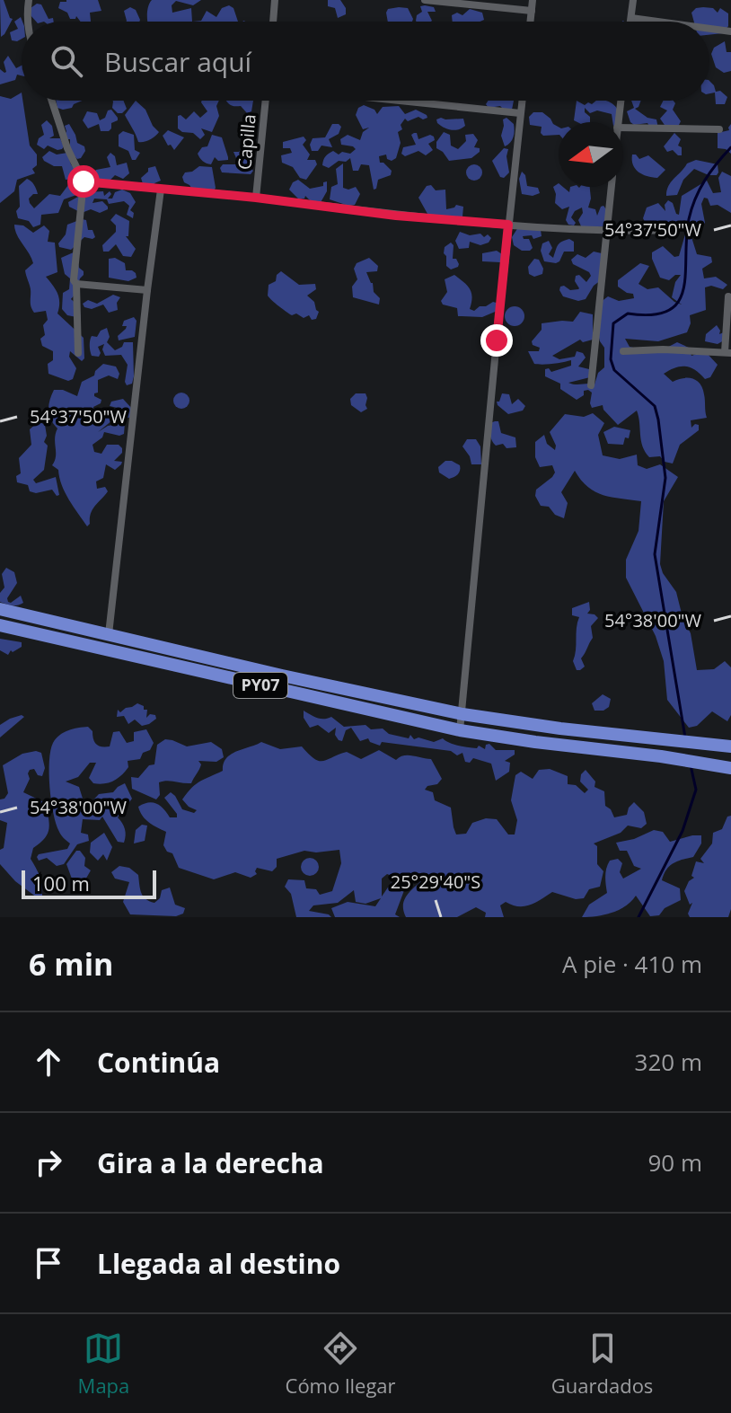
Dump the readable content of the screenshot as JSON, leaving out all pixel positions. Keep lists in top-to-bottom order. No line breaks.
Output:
{"streets":{"highway":["PY07"],"street":["Capilla"]},"scale_bar":"100 m","north":"left","page":{"search":"Buscar aquí","scale":"100 m","heading":["6 min","A pie · 410 m"],"list":[["Continúa","320 m"],["Gira a la derecha","90 m"],"Llegada al destino"],"nav":["Mapa","Cómo llegar","Guardados"]},"coordinates":["54°37'50\"W","54°38'00\"W","25°29'40\"S"]}
